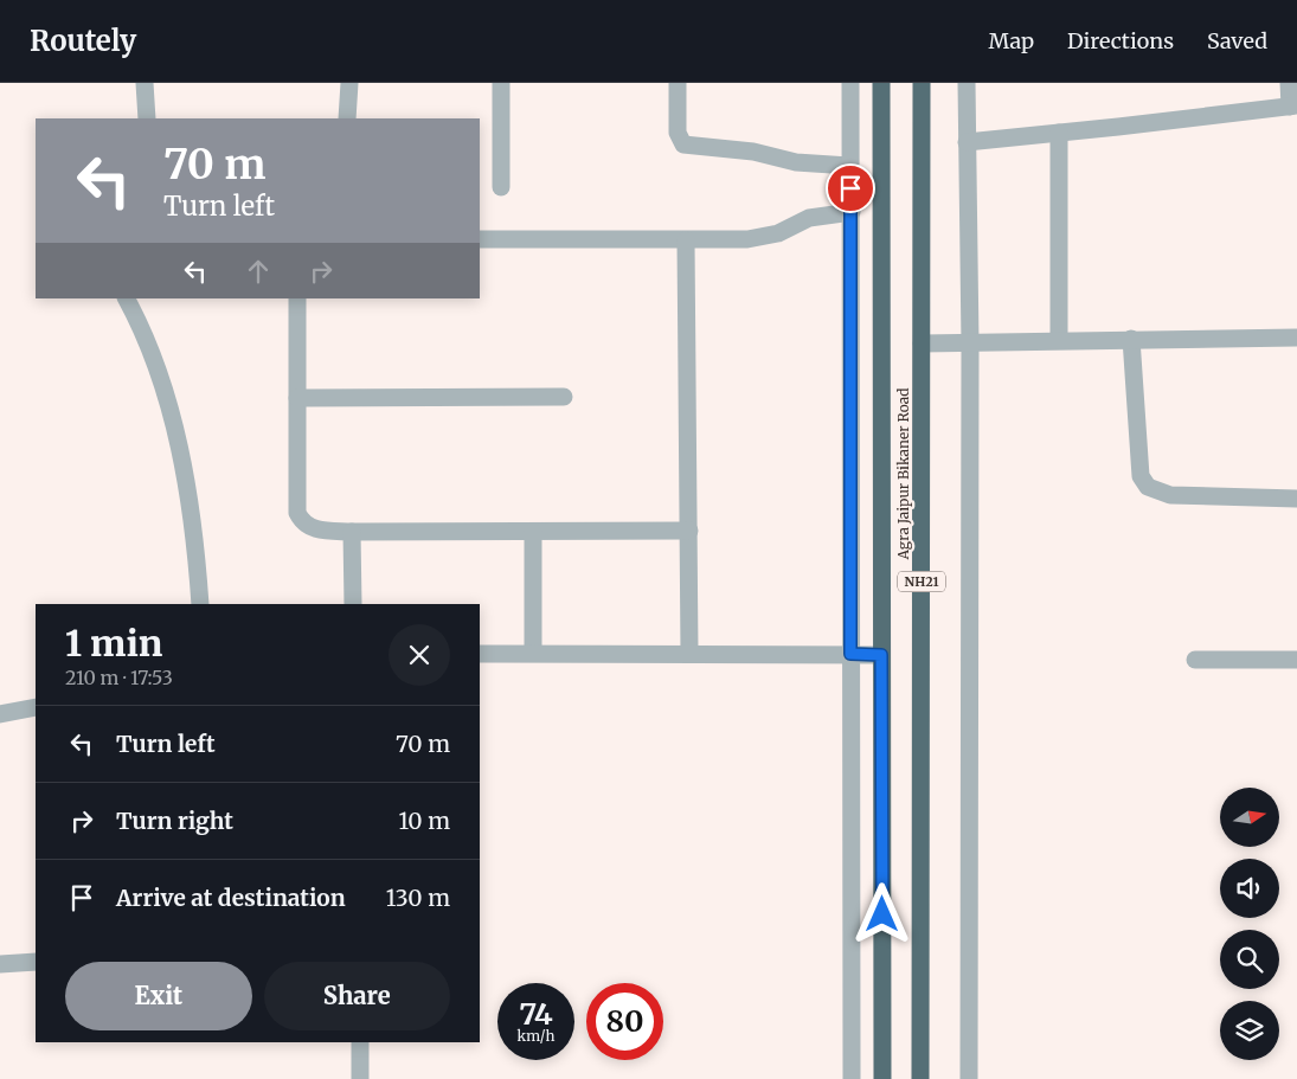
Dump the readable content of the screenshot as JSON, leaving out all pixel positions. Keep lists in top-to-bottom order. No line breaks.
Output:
{"streets":{"highway":["Agra Jaipur Bikaner Road","NH21"]},"north":"right","page":{"header":"Routely","nav":["Map","Directions","Saved"],"turn":["70 m","Turn left"],"heading":["1 min","210 m · 17:53"],"list":[{"name":"Turn left","value":"70 m"},{"name":"Turn right","value":"10 m"},{"name":"Arrive at destination","value":"130 m"}],"buttons":["Exit","Share"],"speed":"74 km/h","limit":"80"}}
